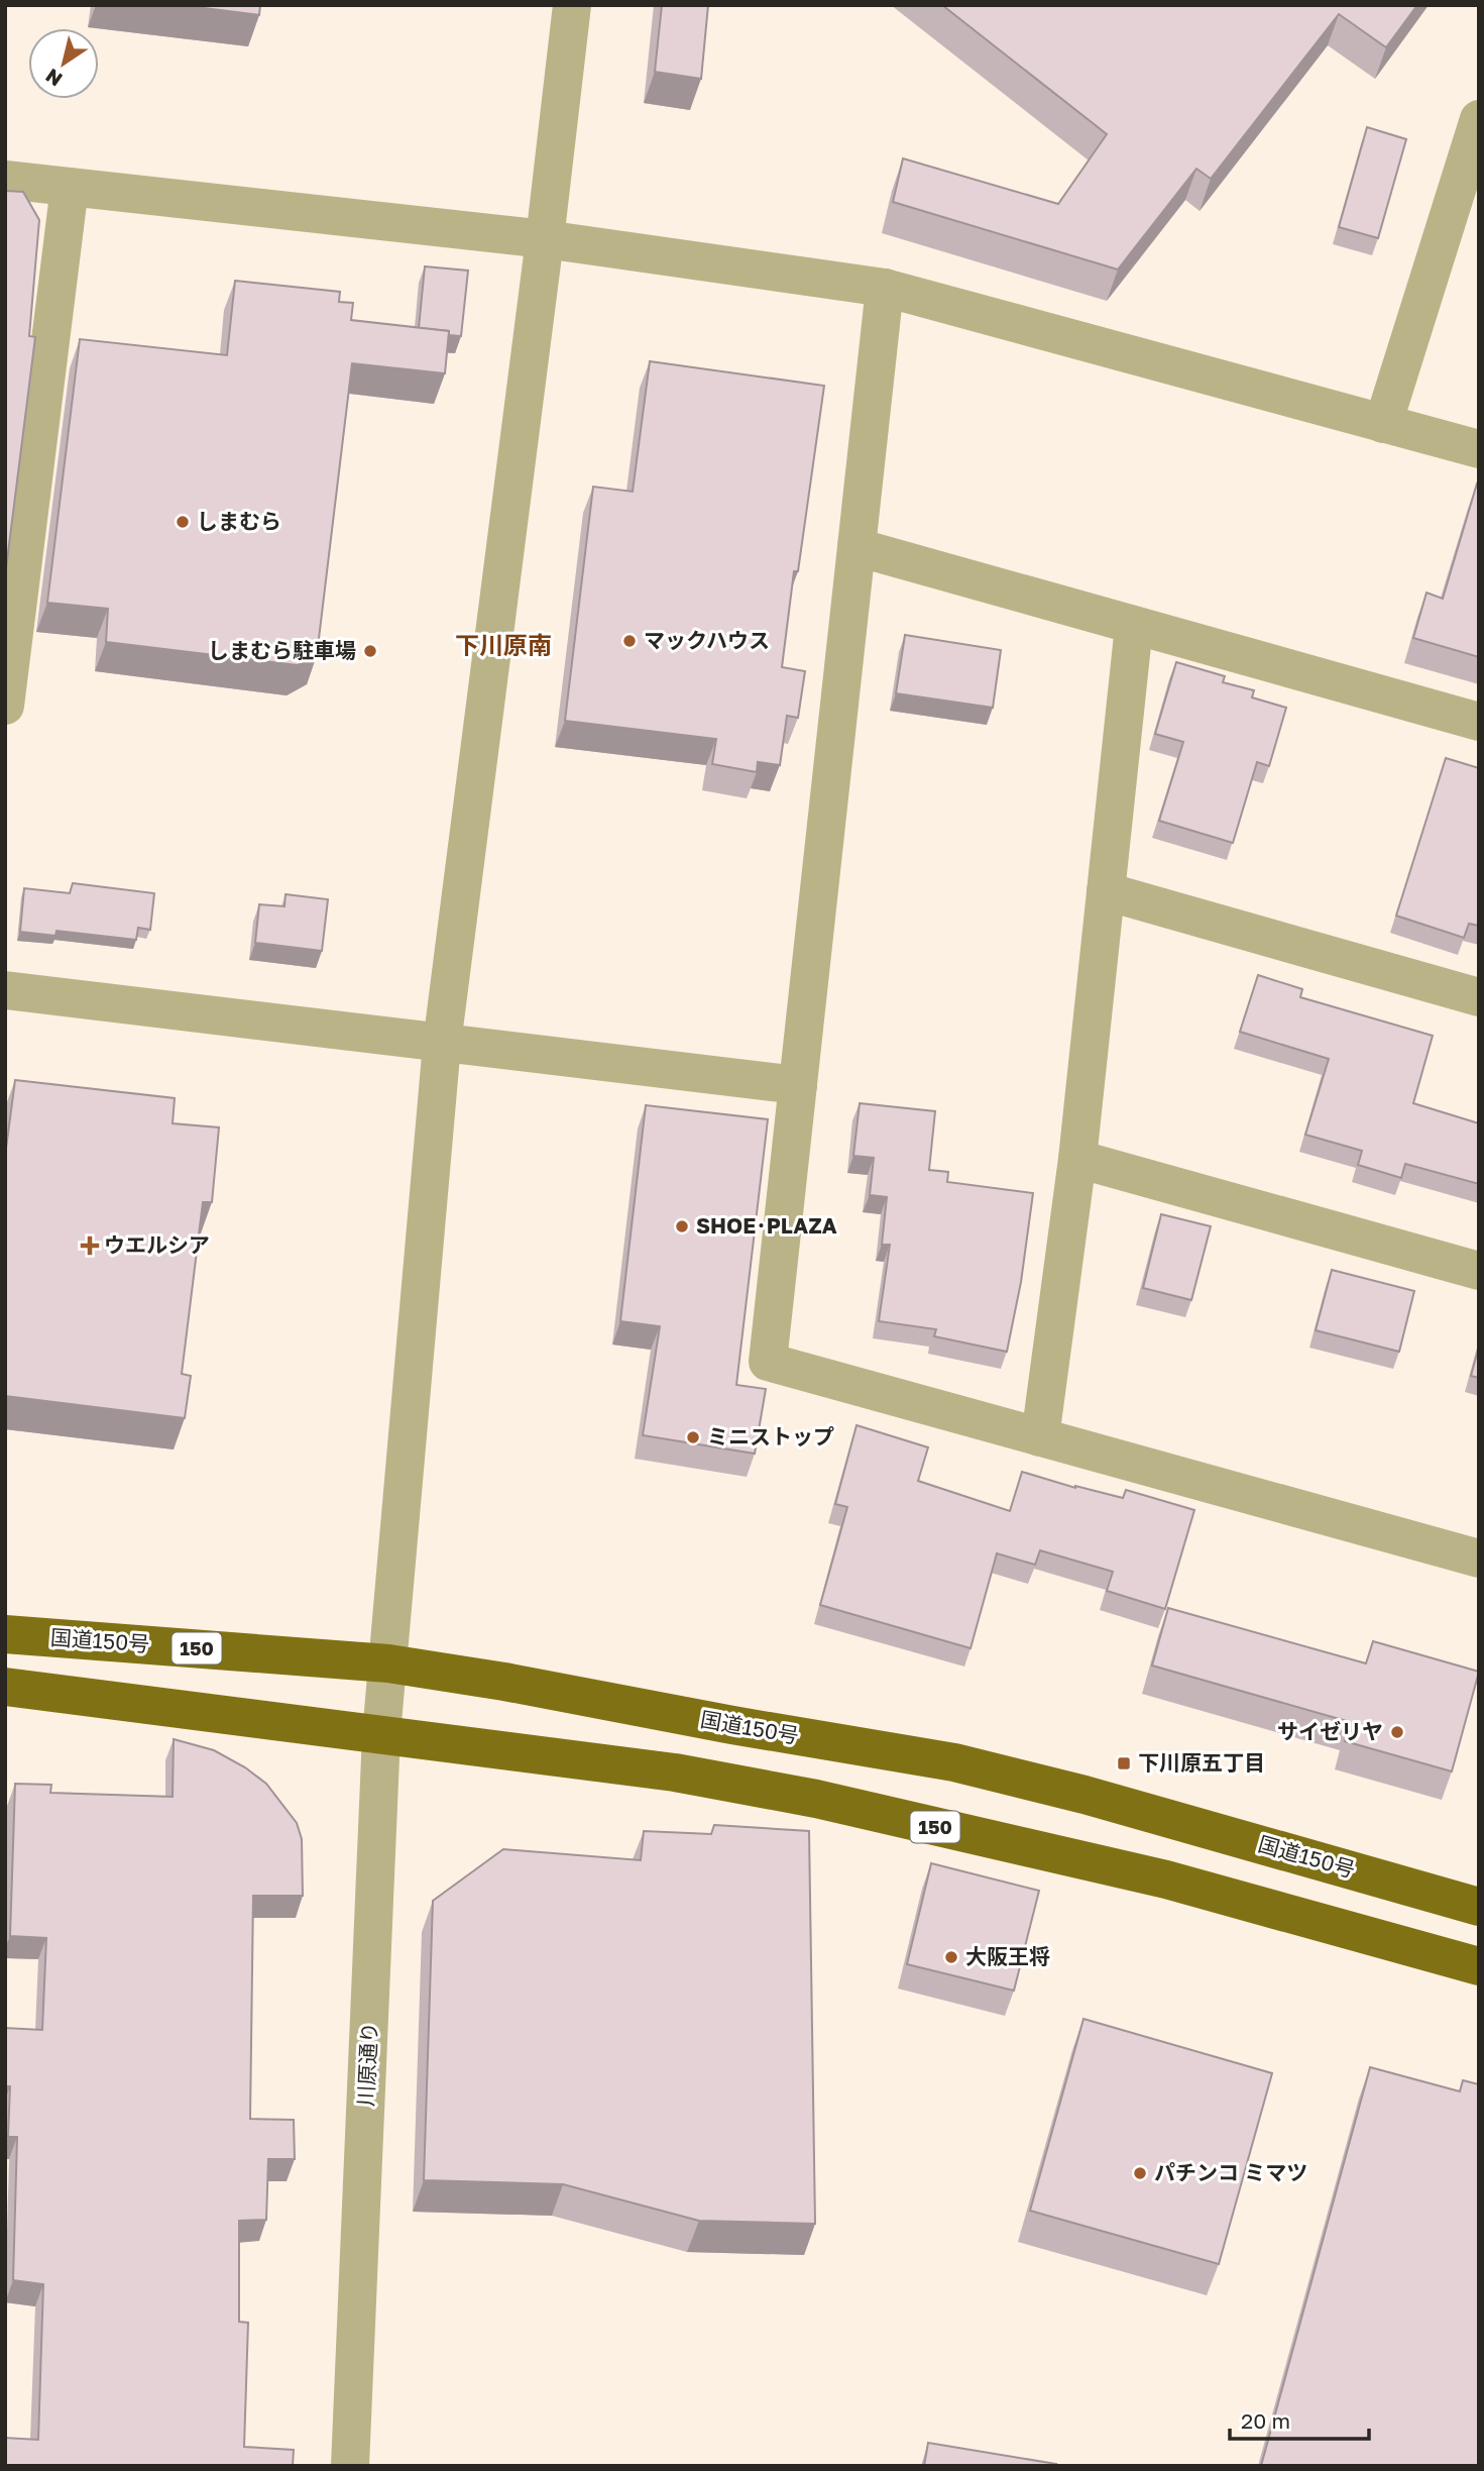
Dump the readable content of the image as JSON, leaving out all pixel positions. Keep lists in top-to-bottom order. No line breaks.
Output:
{"streets":{"highway":["国道150号","150"],"street":["川原通り"]},"crossings":[["国道150号","川原通り"],["150","川原通り"]],"districts":["下川原南"],"places":{"other":["しまむら","マックハウス","しまむら駐車場","SHOE･PLAZA","ミニストップ","サイゼリヤ","大阪王将","パチンコ ミマツ"],"health":["ウエルシア"],"transit":["下川原五丁目"]},"scale_bar":"20 m","north":"bottom left"}
